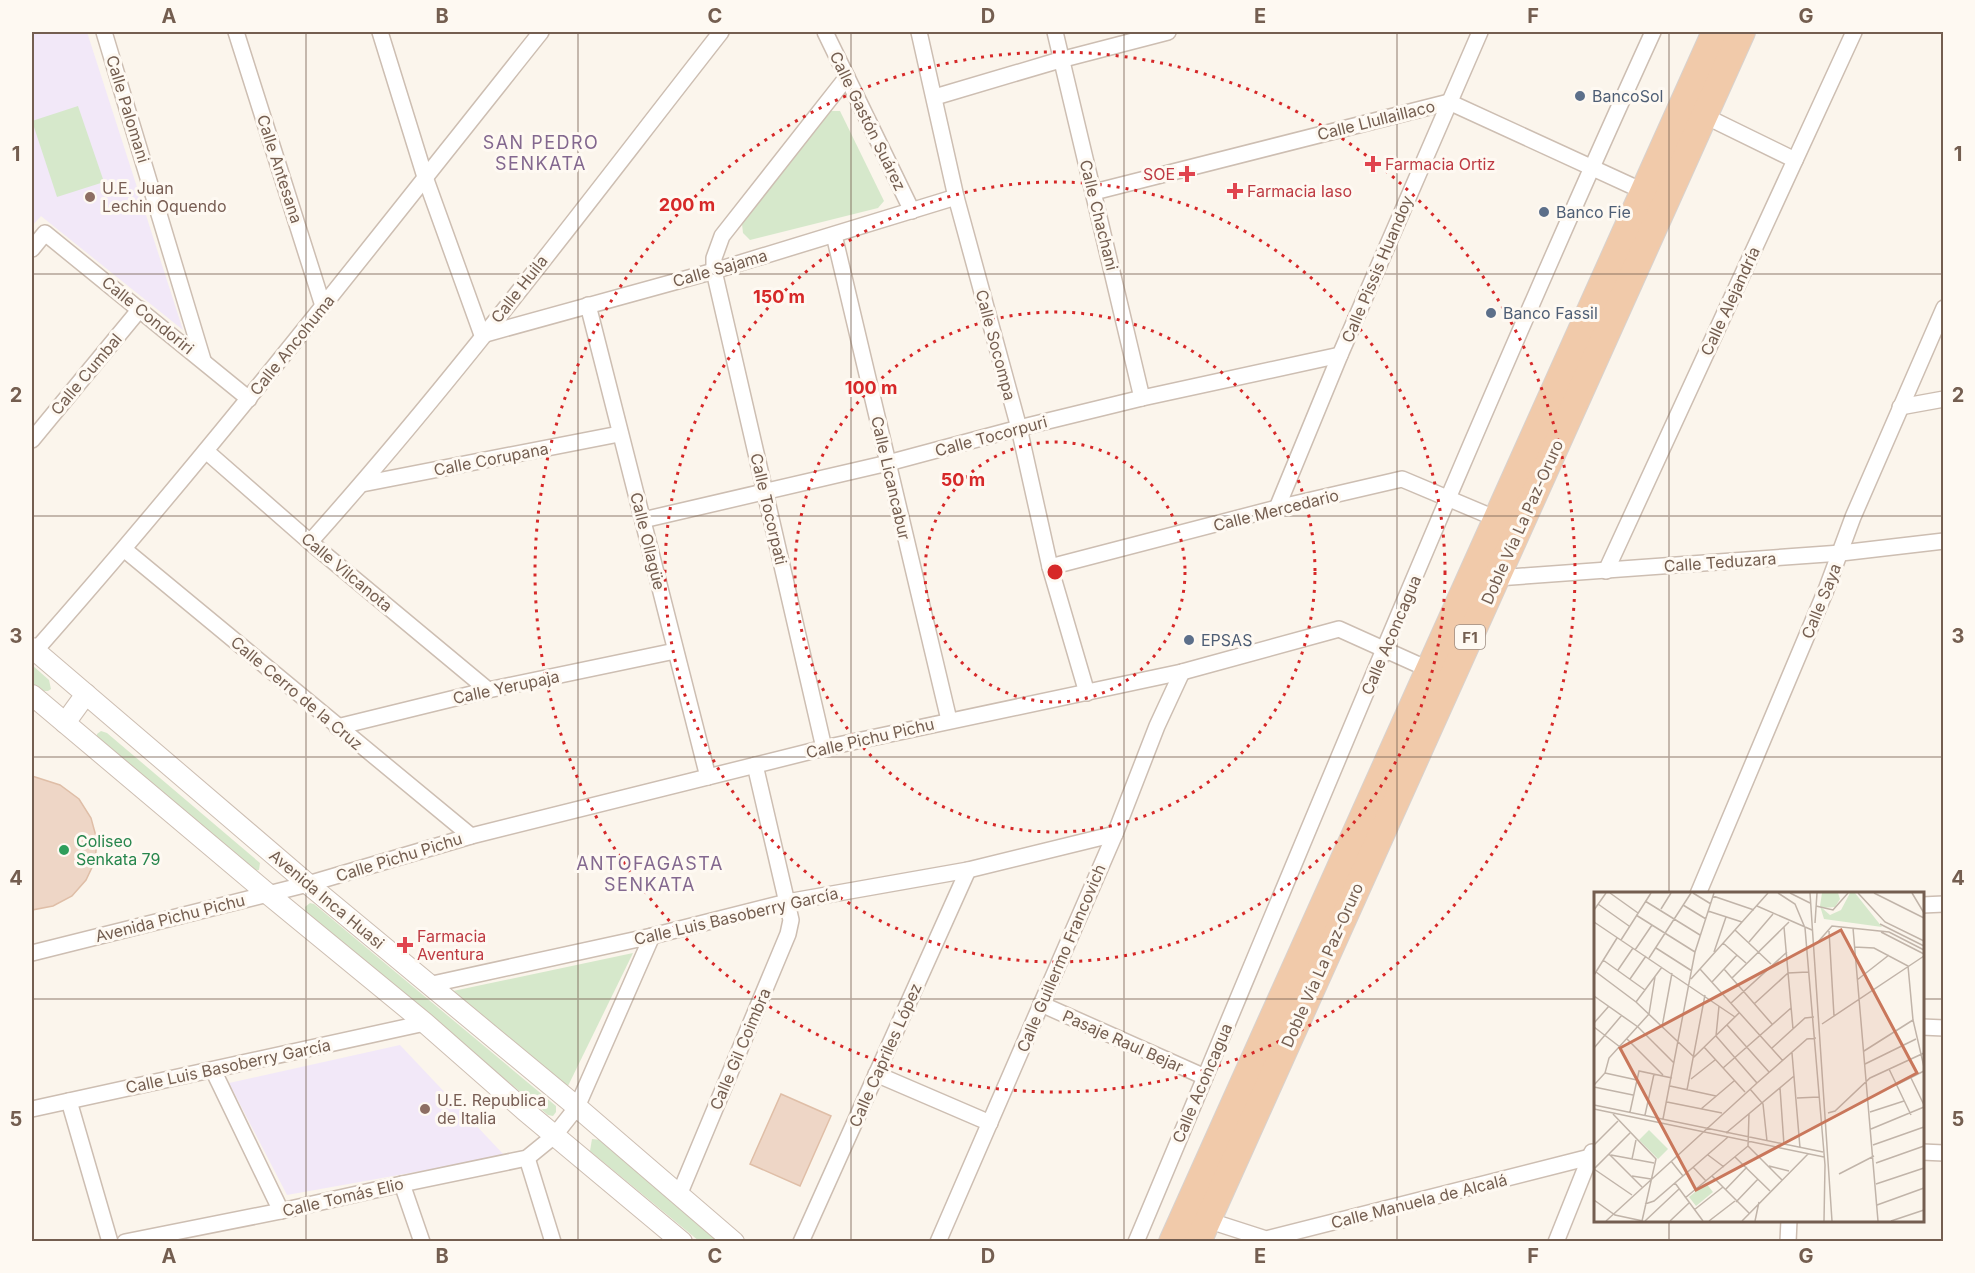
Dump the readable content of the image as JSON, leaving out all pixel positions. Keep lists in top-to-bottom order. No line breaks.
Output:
{"streets":{"highway":["Doble Vía La Paz-Oruro","F1"],"street":["Calle Palomani","Calle Llullaillaco","Calle Gastón Suárez","Calle Antesana","Calle Chachani","Calle Sajama","Calle Pissis Huandoy","Calle Huila","Calle Alejandría","Calle Condoriri","Calle Ancohuma","Calle Socompa","Calle Cumbal","Calle Tocorpuri","Calle Corupana","Calle Licancabur","Calle Tocorpati","Calle Mercedario","Calle Ollagüe","Calle Teduzara","Calle Vilcanota","Calle Saya","Calle Aconcagua","Calle Yerupaja","Calle Cerro de la Cruz","Calle Pichu Pichu","Avenida Inca Huasi","Calle Luis Basoberry García","Avenida Pichu Pichu","Calle Guillermo Francovich","Pasaje Raul Bejar","Calle Gil Coimbra","Calle Capriles López","Calle Tomás Elio","Calle Manuela de Alcalá"]},"crossings":[["Calle Palomani","Calle Condoriri"],["Calle Llullaillaco","Calle Chachani"],["Calle Llullaillaco","Calle Pissis Huandoy"],["Calle Llullaillaco","Doble Vía La Paz-Oruro"],["Calle Llullaillaco","Calle Aconcagua"],["Calle Gastón Suárez","Calle Sajama"],["Calle Antesana","Calle Ancohuma"],["Calle Chachani","Calle Tocorpuri"],["Calle Sajama","Calle Huila"],["Calle Sajama","Calle Socompa"],["Calle Sajama","Calle Licancabur"],["Calle Sajama","Calle Tocorpati"],["Calle Sajama","Calle Ollagüe"],["Calle Pissis Huandoy","Calle Tocorpuri"],["Calle Pissis Huandoy","Calle Mercedario"],["Calle Huila","Calle Corupana"],["Calle Huila","Calle Vilcanota"],["Calle Alejandría","Calle Teduzara"],["Calle Condoriri","Calle Ancohuma"],["Calle Condoriri","Calle Cumbal"],["Calle Ancohuma","Calle Vilcanota"],["Calle Ancohuma","Calle Cerro de la Cruz"],["Calle Ancohuma","Avenida Inca Huasi"],["Calle Socompa","Calle Tocorpuri"],["Calle Socompa","Calle Mercedario"],["Calle Socompa","Calle Pichu Pichu"],["Calle Tocorpuri","Calle Licancabur"],["Calle Tocorpuri","Calle Tocorpati"],["Calle Tocorpuri","Calle Ollagüe"],["Calle Corupana","Calle Ollagüe"],["Calle Licancabur","Calle Pichu Pichu"],["Calle Tocorpati","Calle Pichu Pichu"],["Calle Mercedario","Doble Vía La Paz-Oruro"],["Calle Mercedario","Calle Aconcagua"],["Doble Vía La Paz-Oruro","Calle Teduzara"],["Doble Vía La Paz-Oruro","Calle Pichu Pichu"],["Doble Vía La Paz-Oruro","Calle Manuela de Alcalá"],["Calle Ollagüe","Calle Yerupaja"],["Calle Ollagüe","Calle Pichu Pichu"],["Calle Teduzara","Calle Saya"],["Calle Vilcanota","Calle Yerupaja"],["Calle Aconcagua","Calle Pichu Pichu"],["Calle Aconcagua","Pasaje Raul Bejar"],["Calle Yerupaja","Calle Cerro de la Cruz"],["Calle Cerro de la Cruz","Calle Pichu Pichu"],["Calle Pichu Pichu","Avenida Inca Huasi"],["Calle Pichu Pichu","Avenida Pichu Pichu"],["Calle Pichu Pichu","Calle Guillermo Francovich"],["Calle Pichu Pichu","Calle Gil Coimbra"],["Avenida Inca Huasi","Calle Luis Basoberry García"],["Avenida Inca Huasi","Avenida Pichu Pichu"],["Avenida Inca Huasi","Calle Gil Coimbra"],["Avenida Inca Huasi","Calle Tomás Elio"],["Calle Luis Basoberry García","Calle Guillermo Francovich"],["Calle Luis Basoberry García","Calle Gil Coimbra"],["Calle Luis Basoberry García","Calle Capriles López"],["Calle Luis Basoberry García","Calle Tomás Elio"],["Calle Guillermo Francovich","Pasaje Raul Bejar"]],"districts":["SAN PEDRO SENKATA","ANTOFAGASTA SENKATA"],"places":{"other":["BancoSol","U.E. Juan Lechin Oquendo","Banco Fie","Banco Fassil","EPSAS","Coliseo Senkata 79","U.E. Republica de Italia"],"health":["Farmacia Ortiz","SOE","Farmacia Iaso","Farmacia Aventura"]},"grid":{"columns":["A","B","C","D","E","F","G"],"rows":["1","2","3","4","5"]},"rings":["200 m","150 m","100 m","50 m"]}
